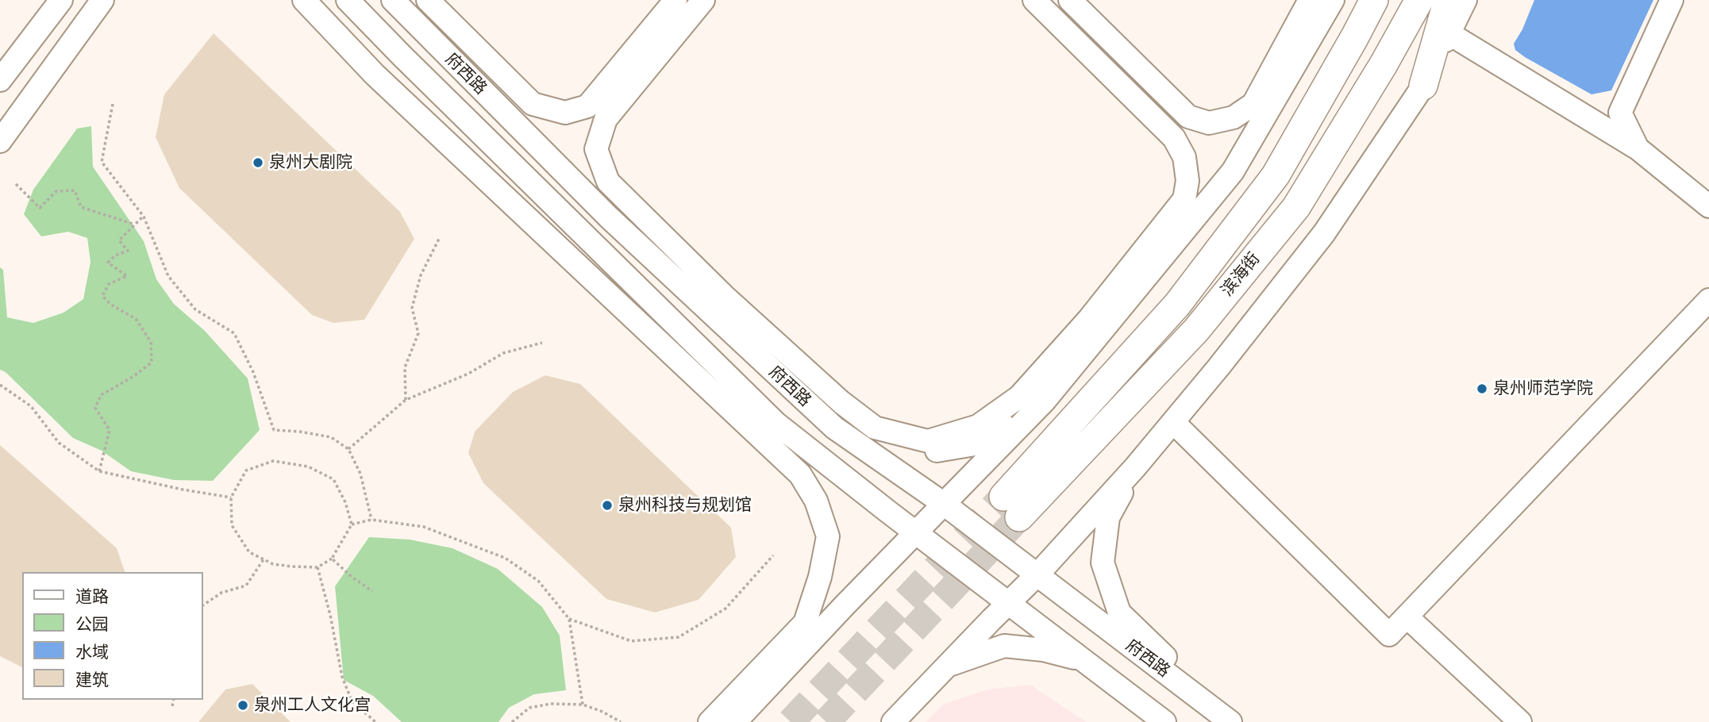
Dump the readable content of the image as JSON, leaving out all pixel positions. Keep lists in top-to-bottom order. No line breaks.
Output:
{"streets":{"main road":["滨海街"],"street":["府西路"]},"places":["泉州大剧院","泉州师范学院","泉州科技与规划馆","泉州工人文化宫"],"legend":["道路","公园","水域","建筑"]}
